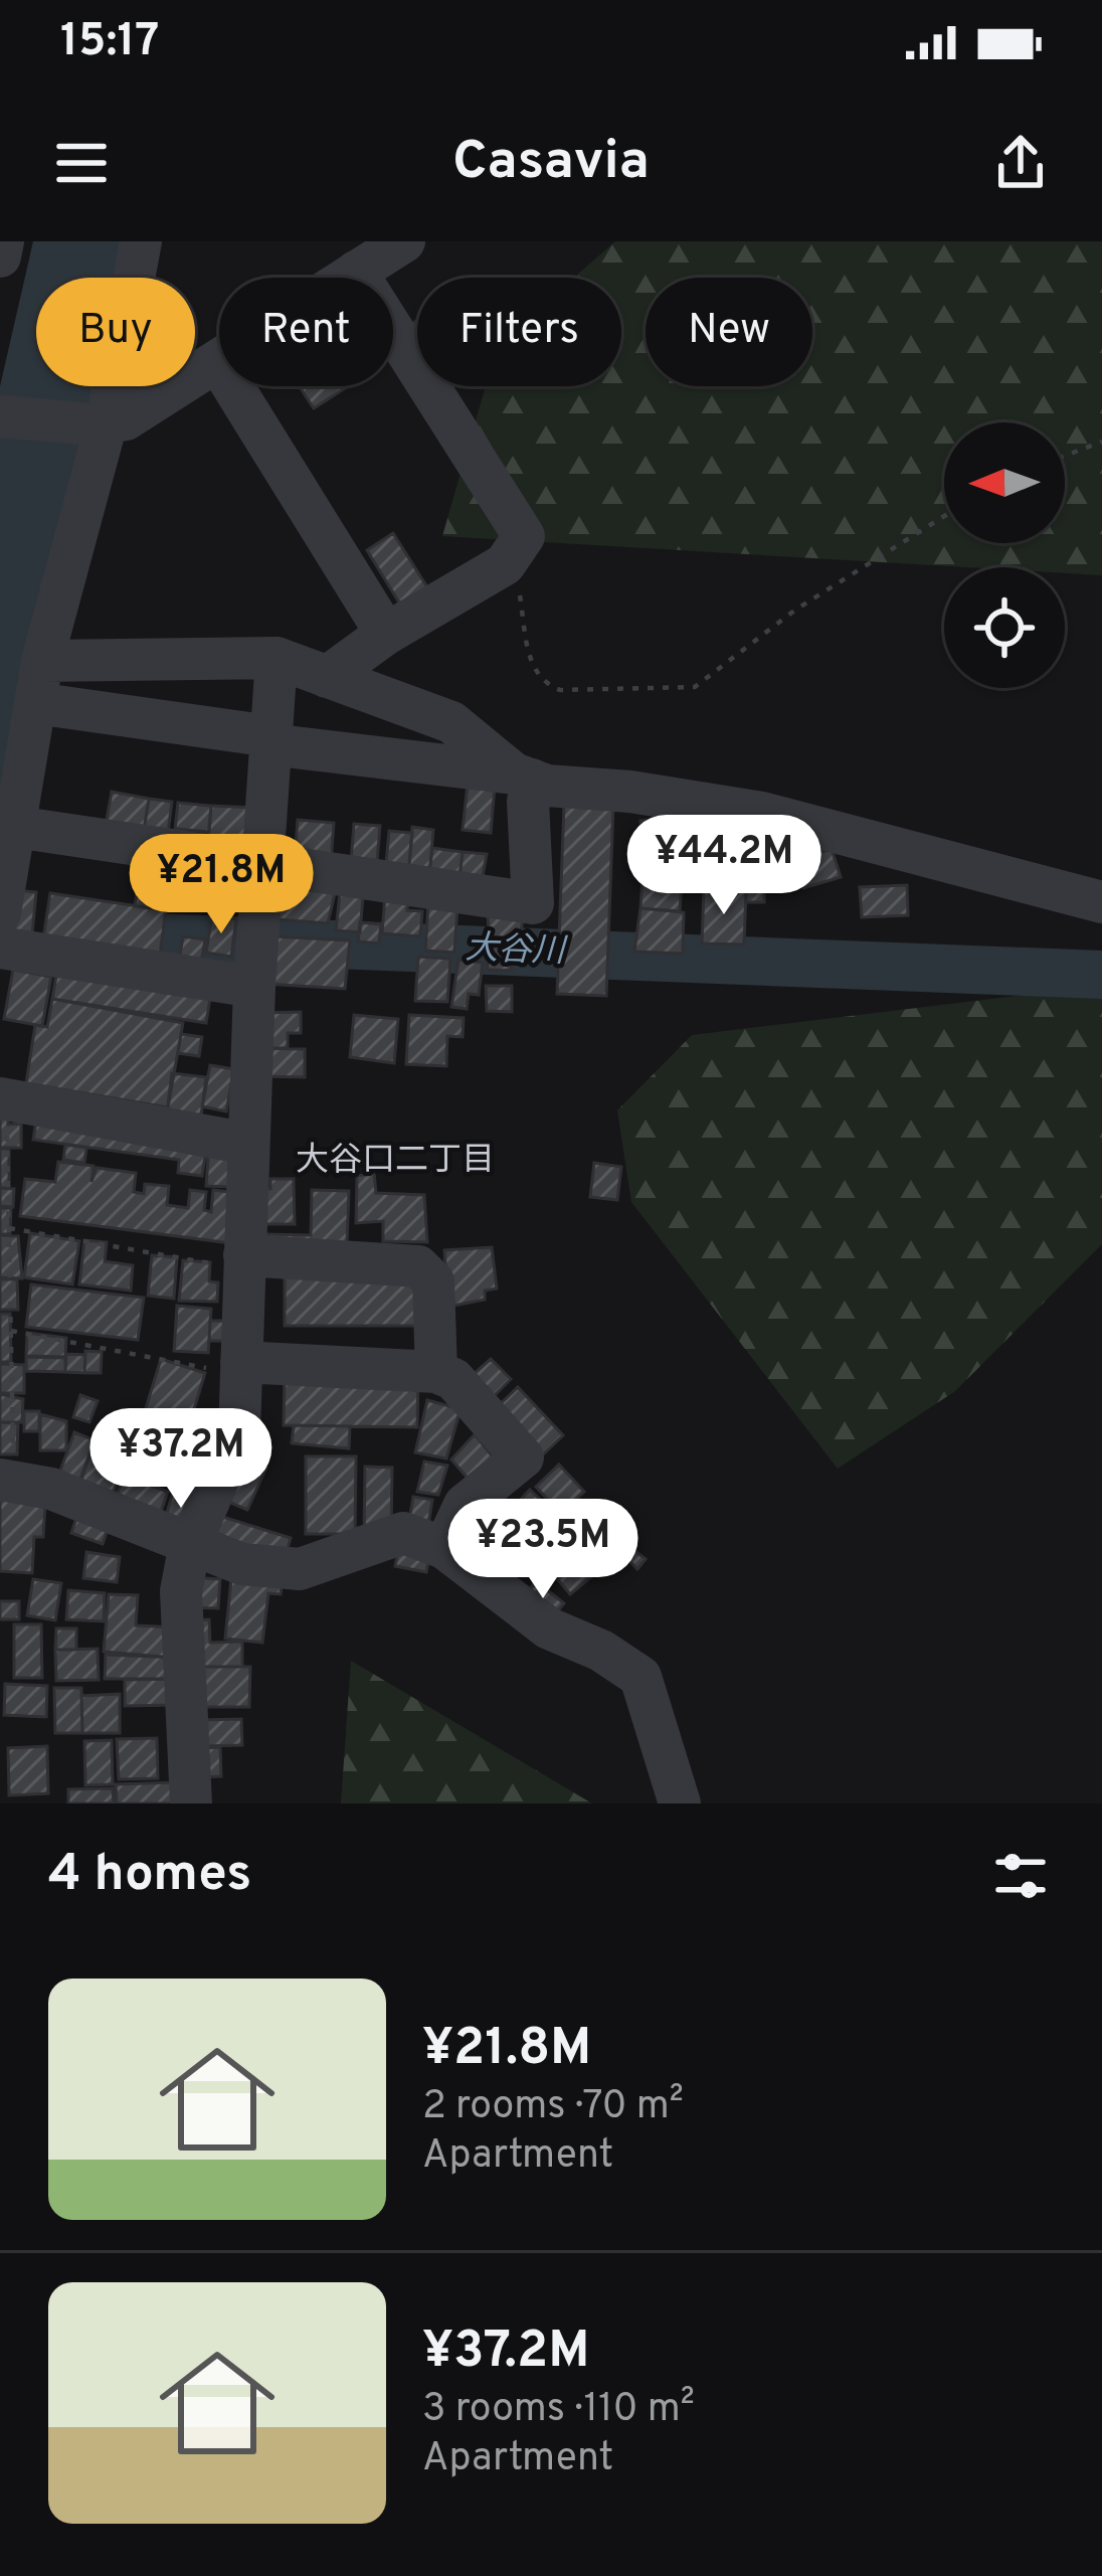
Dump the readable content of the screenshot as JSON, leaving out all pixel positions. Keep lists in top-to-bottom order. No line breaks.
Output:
{"districts":["大谷口二丁目"],"water":["大谷川"],"north":"left","page":{"status":"15:17","header":"Casavia","chip":["Buy","Rent","Filters","New"],"price":["¥44.2M","¥21.8M","¥37.2M","¥23.5M"],"heading":"4 homes","list":[{"name":"¥21.8M","note":"2 rooms · 70 m² · Apartment"},{"name":"¥37.2M","note":"3 rooms · 110 m² · Apartment"}]}}
